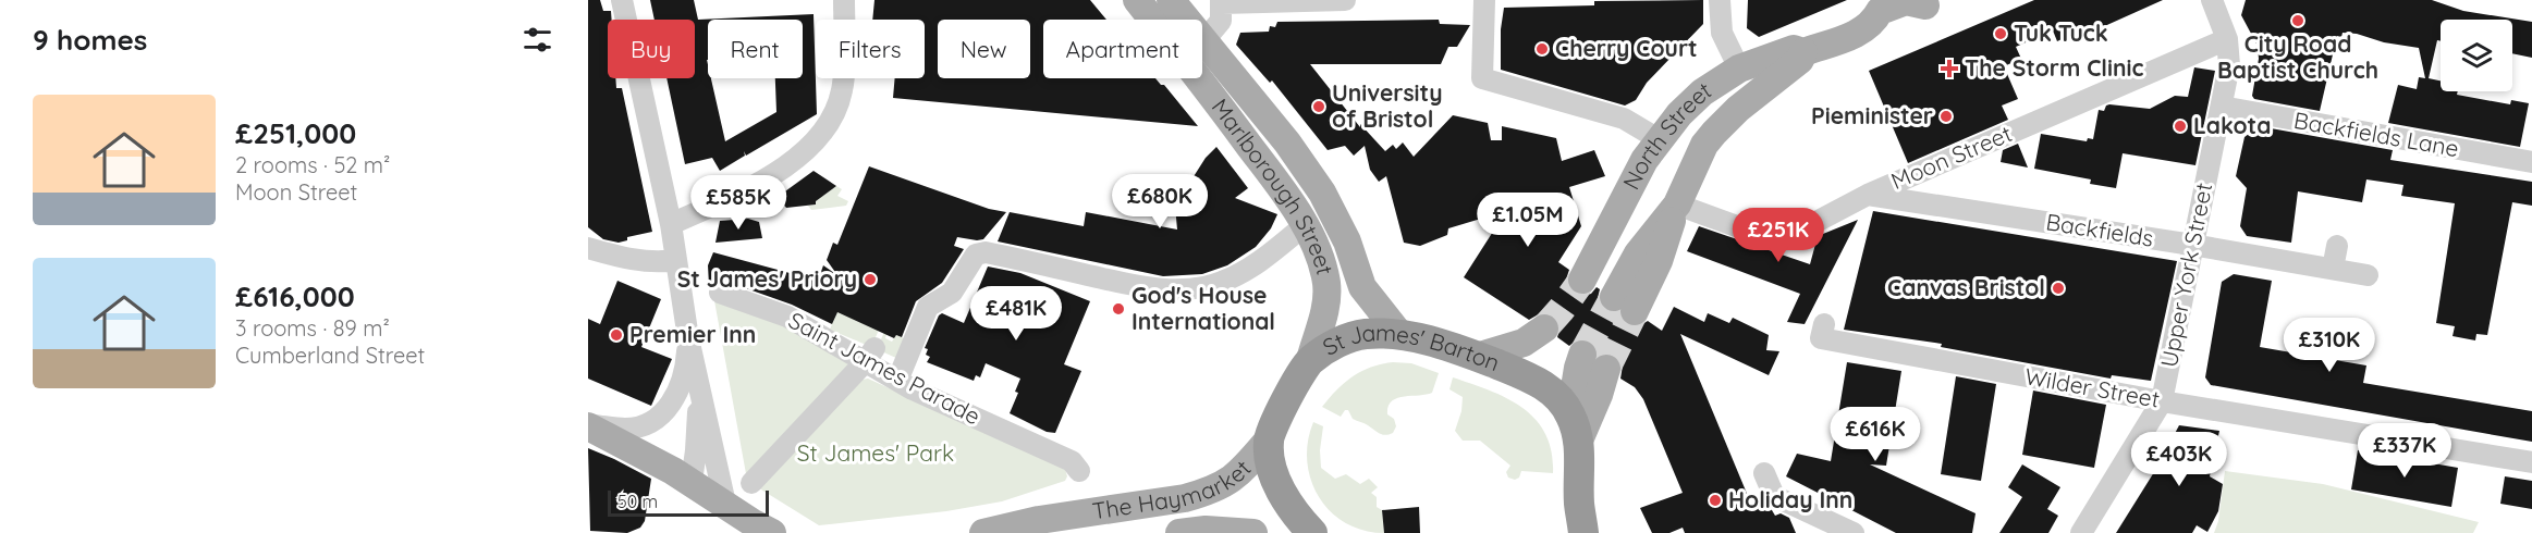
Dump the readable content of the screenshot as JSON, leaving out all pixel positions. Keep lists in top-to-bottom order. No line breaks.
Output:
{"streets":{"highway":["St James' Barton"],"main road":["North Street","Marlborough Street","The Haymarket"],"street":["Backfields Lane","Moon Street","Backfields","Upper York Street","Saint James Parade","Wilder Street"]},"crossings":[["Backfields Lane","Upper York Street"],["North Street","Moon Street"],["Moon Street","Backfields"],["Moon Street","Upper York Street"],["Marlborough Street","St James' Barton"],["Backfields","Upper York Street"],["Upper York Street","Wilder Street"],["St James' Barton","The Haymarket"]],"parks":["St James' Park"],"places":{"other":["City Road Baptist Church","Tuk Tuck","Cherry Court","University of Bristol","Pieminister","Lakota","St James' Priory","Canvas Bristol","God's House International","Premier Inn","Holiday Inn"],"health":["The Storm Clinic"]},"scale_bar":"50 m","page":{"heading":"9 homes","chip":["Buy","Rent","Filters","New","Apartment"],"list":[{"name":"£251,000","note":"2 rooms · 52 m² · Moon Street"},{"name":"£616,000","note":"3 rooms · 89 m² · Cumberland Street"}],"price":["£680K","£585K","£1.05M","£251K","£481K","£310K","£616K","£337K","£403K"],"scale":"50 m"}}
